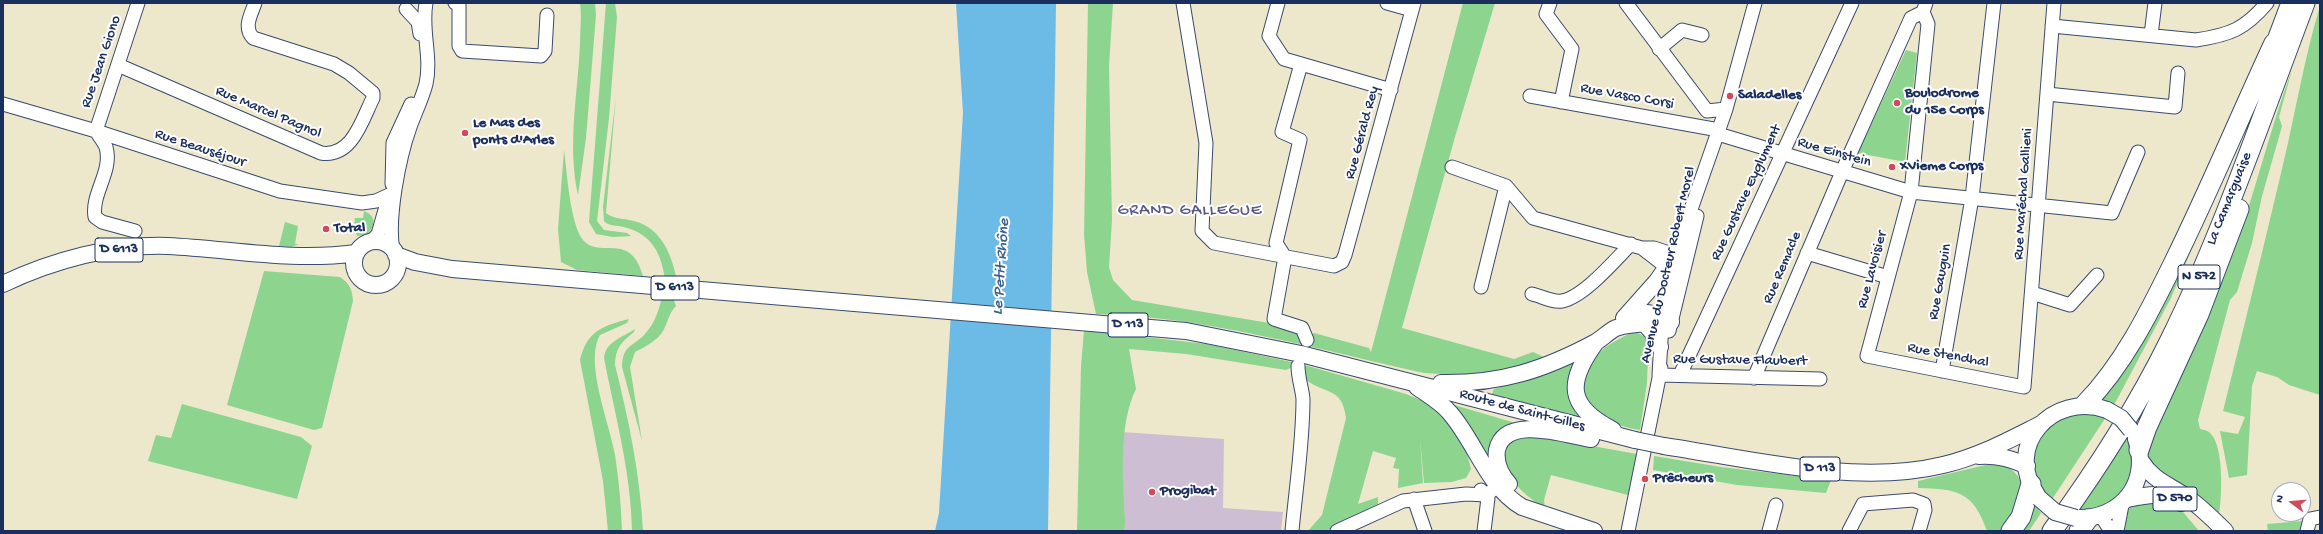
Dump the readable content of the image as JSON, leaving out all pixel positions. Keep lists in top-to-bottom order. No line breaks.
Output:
{"streets":{"highway":["La Camarguaise","N 572"],"main road":["D 6113","D 113","Route de Saint-Gilles","D 570"],"street":["Rue Jean Giono","Rue Vasco Corsi","Rue Marcel Pagnol","Rue Gérald Rey","Rue Beauséjour","Rue Einstein","Rue Gustave Eyglument","Rue Maréchal Gallieni","Avenue du Docteur Robert Morel","Rue Remacle","Rue Lavoisier","Rue Gauguin","Rue Stendhal","Rue Gustave Flaubert"]},"crossings":[["Rue Jean Giono","Rue Marcel Pagnol"],["Rue Jean Giono","Rue Beauséjour"],["Rue Vasco Corsi","Rue Einstein"],["Rue Vasco Corsi","Avenue du Docteur Robert Morel"],["Rue Einstein","Rue Gustave Eyglument"],["Rue Einstein","Rue Maréchal Gallieni"],["Rue Einstein","Avenue du Docteur Robert Morel"],["Rue Einstein","Rue Remacle"],["Rue Einstein","Rue Lavoisier"],["Rue Einstein","Rue Gauguin"],["Rue Gustave Eyglument","Rue Gustave Flaubert"],["Rue Maréchal Gallieni","Rue Stendhal"],["D 6113","Route de Saint-Gilles"],["Avenue du Docteur Robert Morel","Rue Gustave Flaubert"],["Rue Remacle","Rue Lavoisier"],["Rue Remacle","Rue Gustave Flaubert"],["Rue Lavoisier","Rue Stendhal"],["Rue Gauguin","Rue Stendhal"],["Route de Saint-Gilles","D 570"]],"districts":["GRAND GALLEGUE"],"water":["Le Petit Rhône"],"places":["Saladelles","Boulodrome du 15e Corps","Le Mas des ponts d'Arles","XVieme Corps","Total","Prêcheurs","Progibat"],"north":"left"}
